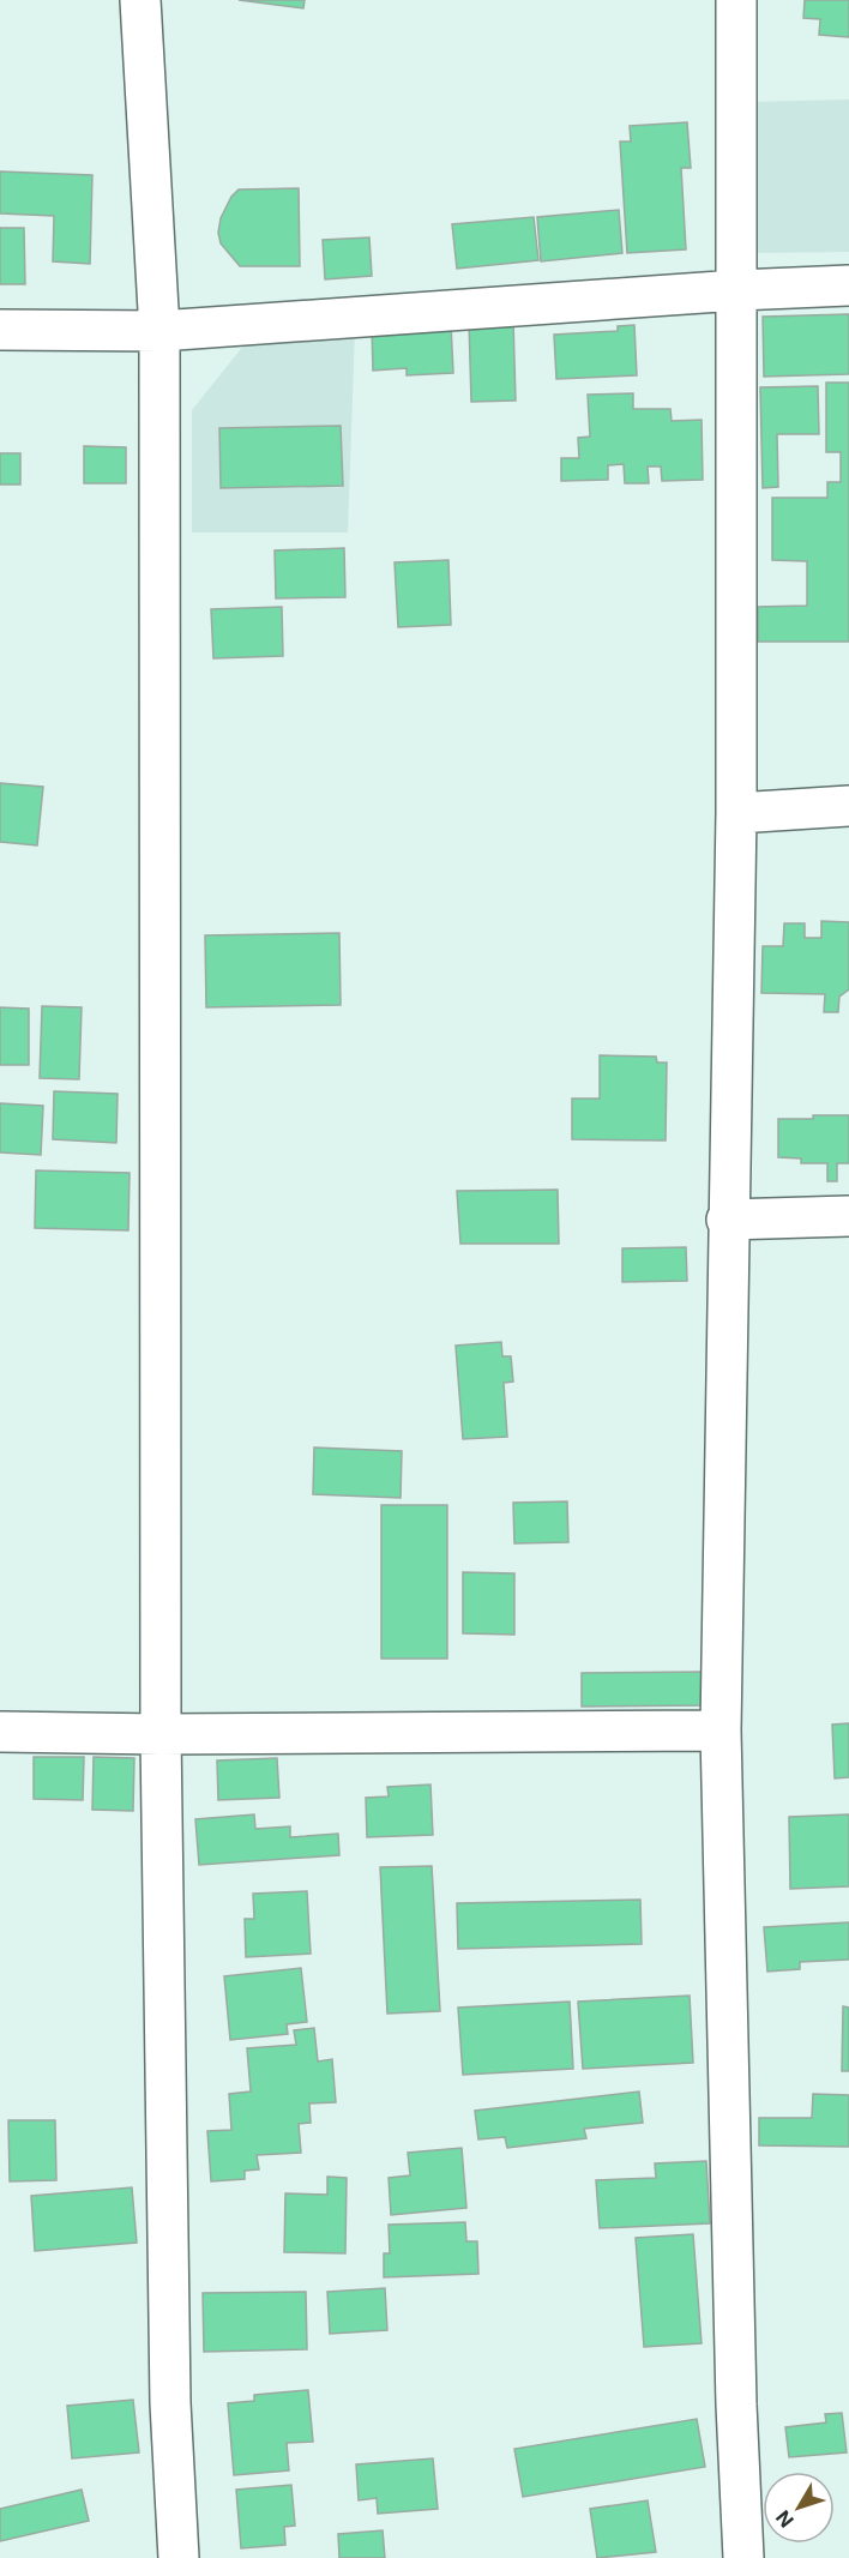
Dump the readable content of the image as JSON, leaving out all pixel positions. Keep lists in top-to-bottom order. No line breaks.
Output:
{"north":"bottom left"}
